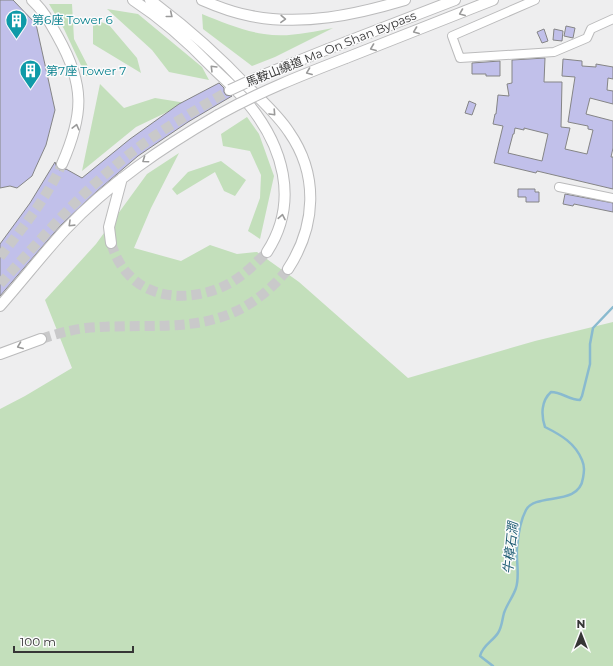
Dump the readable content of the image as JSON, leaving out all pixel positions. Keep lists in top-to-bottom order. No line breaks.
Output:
{"streets":{"main road":["馬鞍山繞道 Ma On Shan Bypass"]},"water":["牛樟石澗"],"places":{"building":["第6座 Tower 6","第7座 Tower 7"]},"scale_bar":"100 m","north":"top"}
